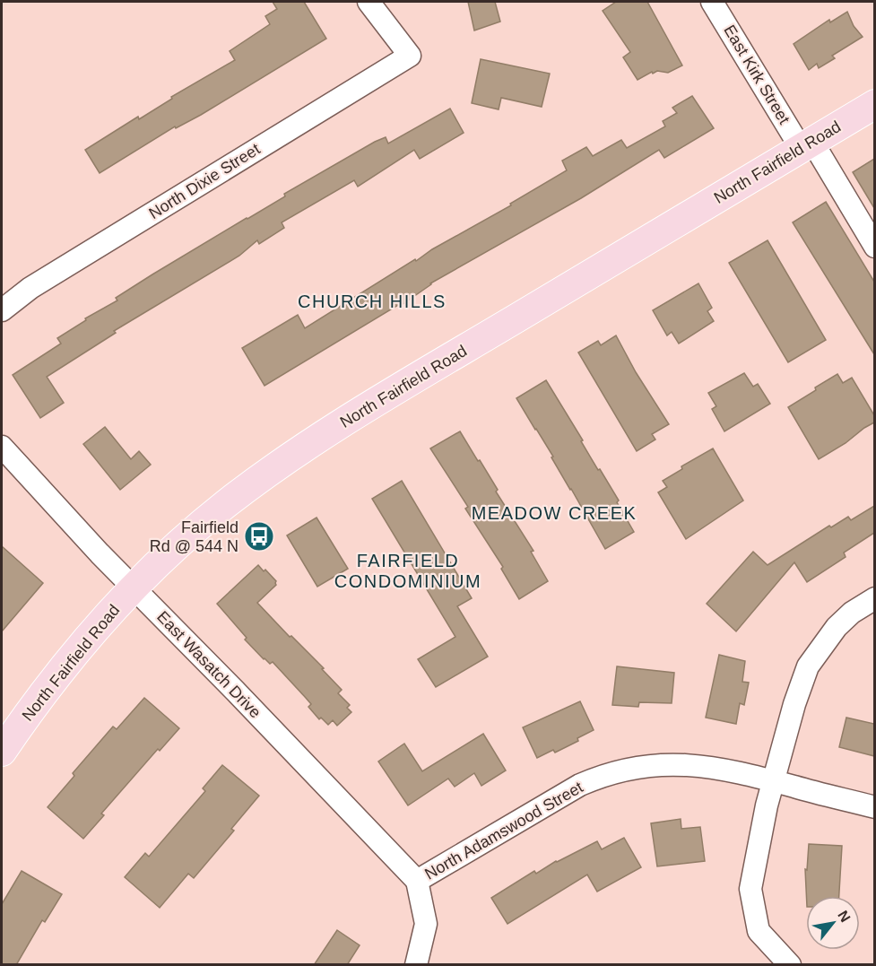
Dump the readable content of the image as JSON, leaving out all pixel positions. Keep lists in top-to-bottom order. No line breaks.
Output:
{"streets":{"main road":["North Fairfield Road"],"street":["East Kirk Street","North Dixie Street","East Wasatch Drive","North Adamswood Street"]},"crossings":[["East Kirk Street","North Fairfield Road"],["North Fairfield Road","East Wasatch Drive"],["East Wasatch Drive","North Adamswood Street"]],"districts":["CHURCH HILLS","MEADOW CREEK","FAIRFIELD CONDOMINIUM"],"places":{"bus stop":["Fairfield Rd @ 544 N"]},"north":"top right"}
